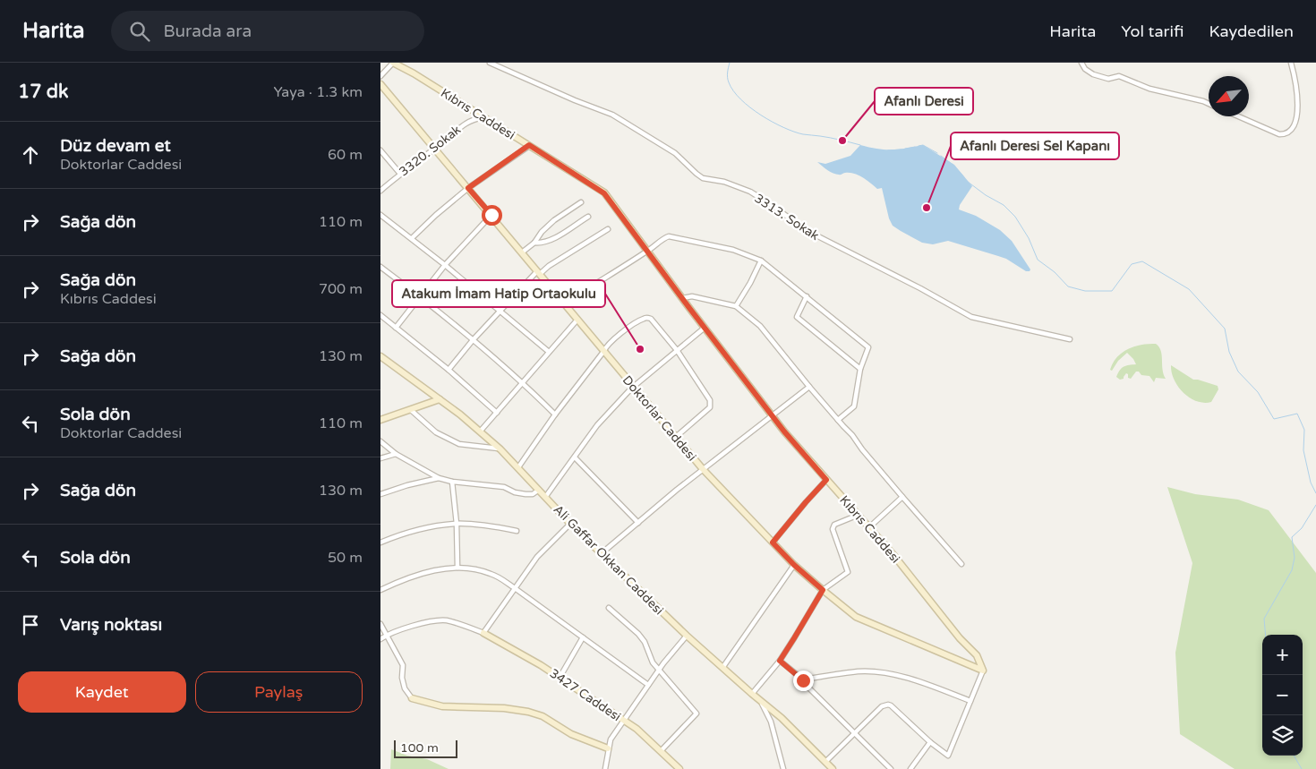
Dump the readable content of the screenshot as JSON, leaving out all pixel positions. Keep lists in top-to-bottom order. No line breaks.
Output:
{"streets":{"street":["Kıbrıs Caddesi","3320. Sokak","3313. Sokak","Doktorlar Caddesi","Ali Gaffar Okkan Caddesi","3427 Caddesi"]},"crossings":[["Kıbrıs Caddesi","3320. Sokak"],["Kıbrıs Caddesi","Doktorlar Caddesi"],["3320. Sokak","Doktorlar Caddesi"]],"places":["Afanlı Deresi","Afanlı Deresi Sel Kapanı","Atakum İmam Hatip Ortaokulu"],"scale_bar":"100 m","north":"bottom left","page":{"header":"Harita","search":"Burada ara","nav":["Harita","Yol tarifi","Kaydedilen"],"heading":["17 dk","Yaya · 1.3 km"],"list":[["Düz devam et","Doktorlar Caddesi","60 m"],["Sağa dön","110 m"],["Sağa dön","Kıbrıs Caddesi","700 m"],["Sağa dön","130 m"],["Sola dön","Doktorlar Caddesi","110 m"],["Sağa dön","130 m"],["Sola dön","50 m"],"Varış noktası"],"map_buttons":["+","−"],"buttons":["Kaydet","Paylaş"],"scale":"100 m"}}
